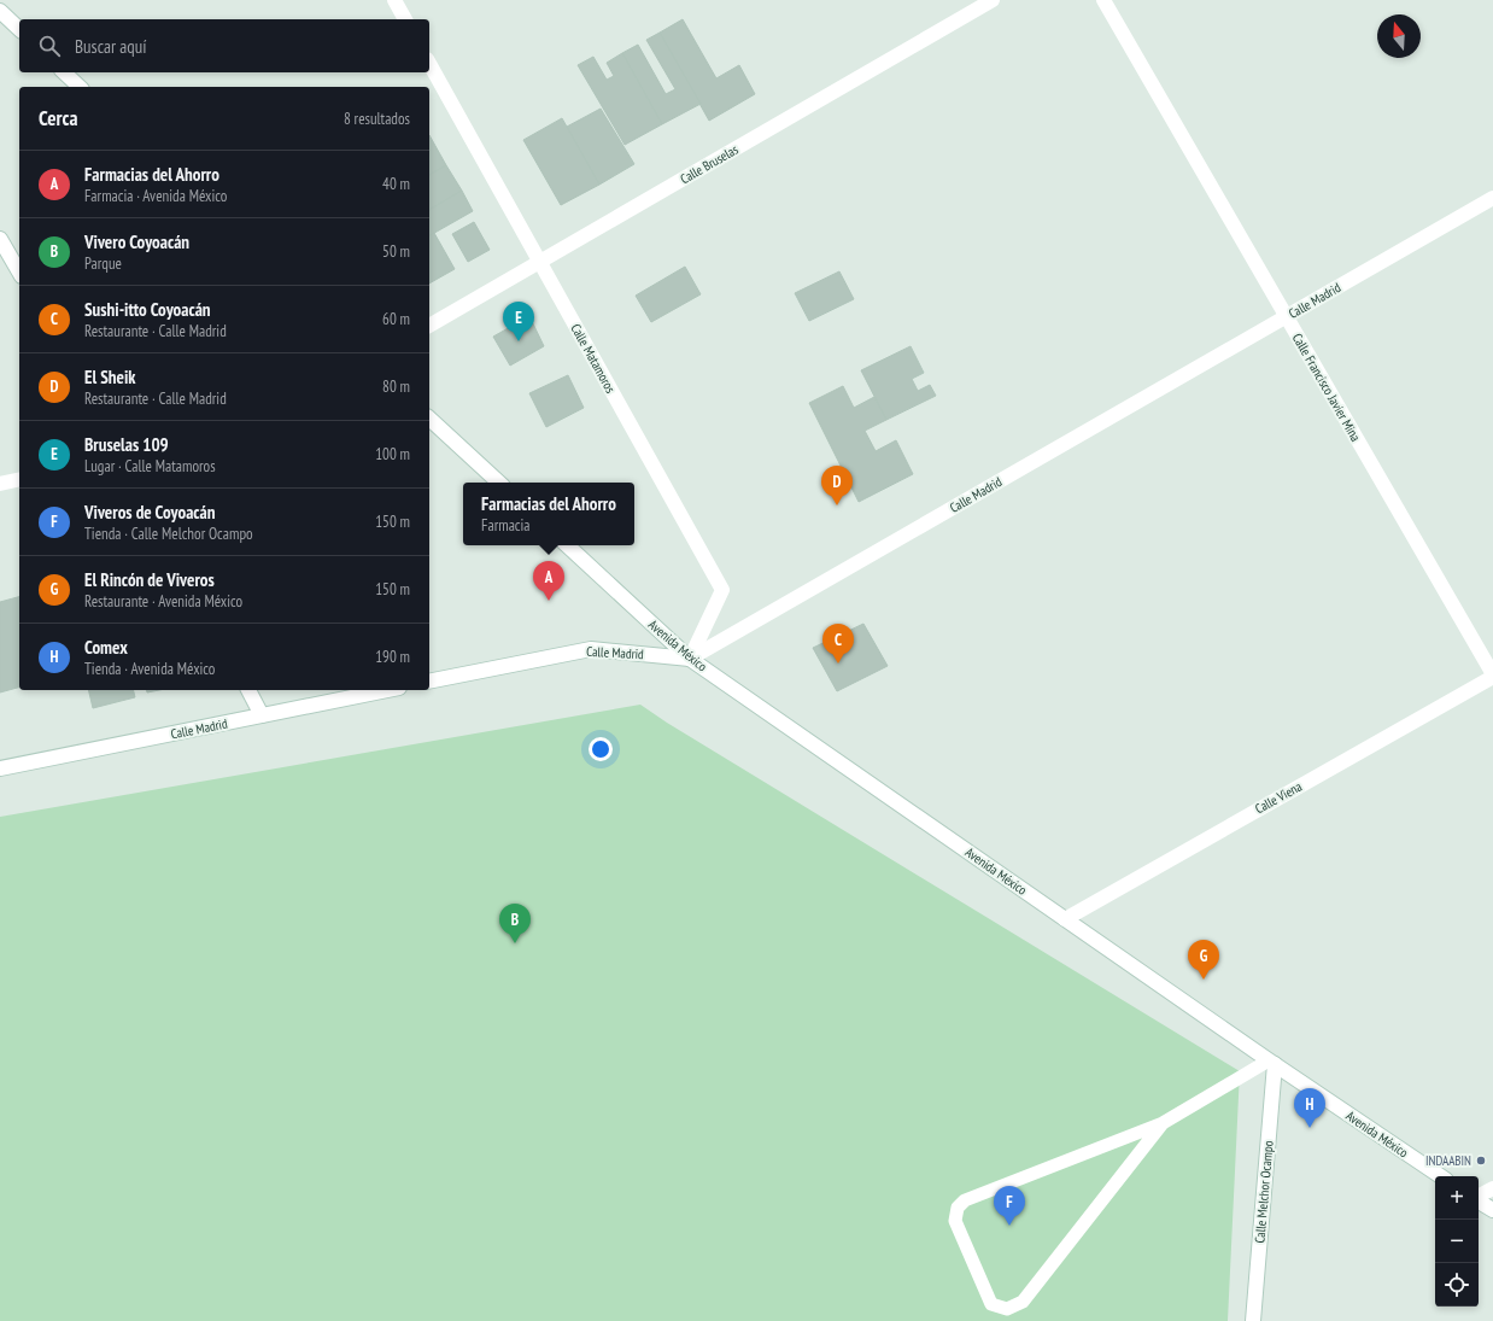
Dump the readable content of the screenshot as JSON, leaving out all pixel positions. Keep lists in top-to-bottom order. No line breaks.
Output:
{"streets":{"street":["Calle Bruselas","Calle Madrid","Calle Matamoros","Calle Francisco Javier Mina","Avenida México","Calle Viena","Calle Melchor Ocampo"]},"crossings":[["Calle Bruselas","Calle Matamoros"],["Calle Madrid","Calle Matamoros"],["Calle Madrid","Calle Francisco Javier Mina"],["Calle Madrid","Avenida México"],["Calle Matamoros","Avenida México"],["Calle Francisco Javier Mina","Calle Viena"],["Avenida México","Calle Viena"],["Avenida México","Calle Melchor Ocampo"]],"places":["INDAABIN"],"north":"top","page":{"search":"Buscar aquí","heading":["Cerca","8 resultados"],"list":[{"mark":"A","name":"Farmacias del Ahorro","note":"Farmacia · Avenida México","value":"40 m"},{"mark":"B","name":"Vivero Coyoacán","note":"Parque","value":"50 m"},{"mark":"C","name":"Sushi-itto Coyoacán","note":"Restaurante · Calle Madrid","value":"60 m"},{"mark":"D","name":"El Sheik","note":"Restaurante · Calle Madrid","value":"80 m"},{"mark":"E","name":"Bruselas 109","note":"Lugar · Calle Matamoros","value":"100 m"},{"mark":"F","name":"Viveros de Coyoacán","note":"Tienda · Calle Melchor Ocampo","value":"150 m"},{"mark":"G","name":"El Rincón de Viveros","note":"Restaurante · Avenida México","value":"150 m"},{"mark":"H","name":"Comex","note":"Tienda · Avenida México","value":"190 m"}],"pins":["E","D","A","C","B","G","H","F"],"popup":["Farmacias del Ahorro","Farmacia"],"map_buttons":["+","−"]}}
